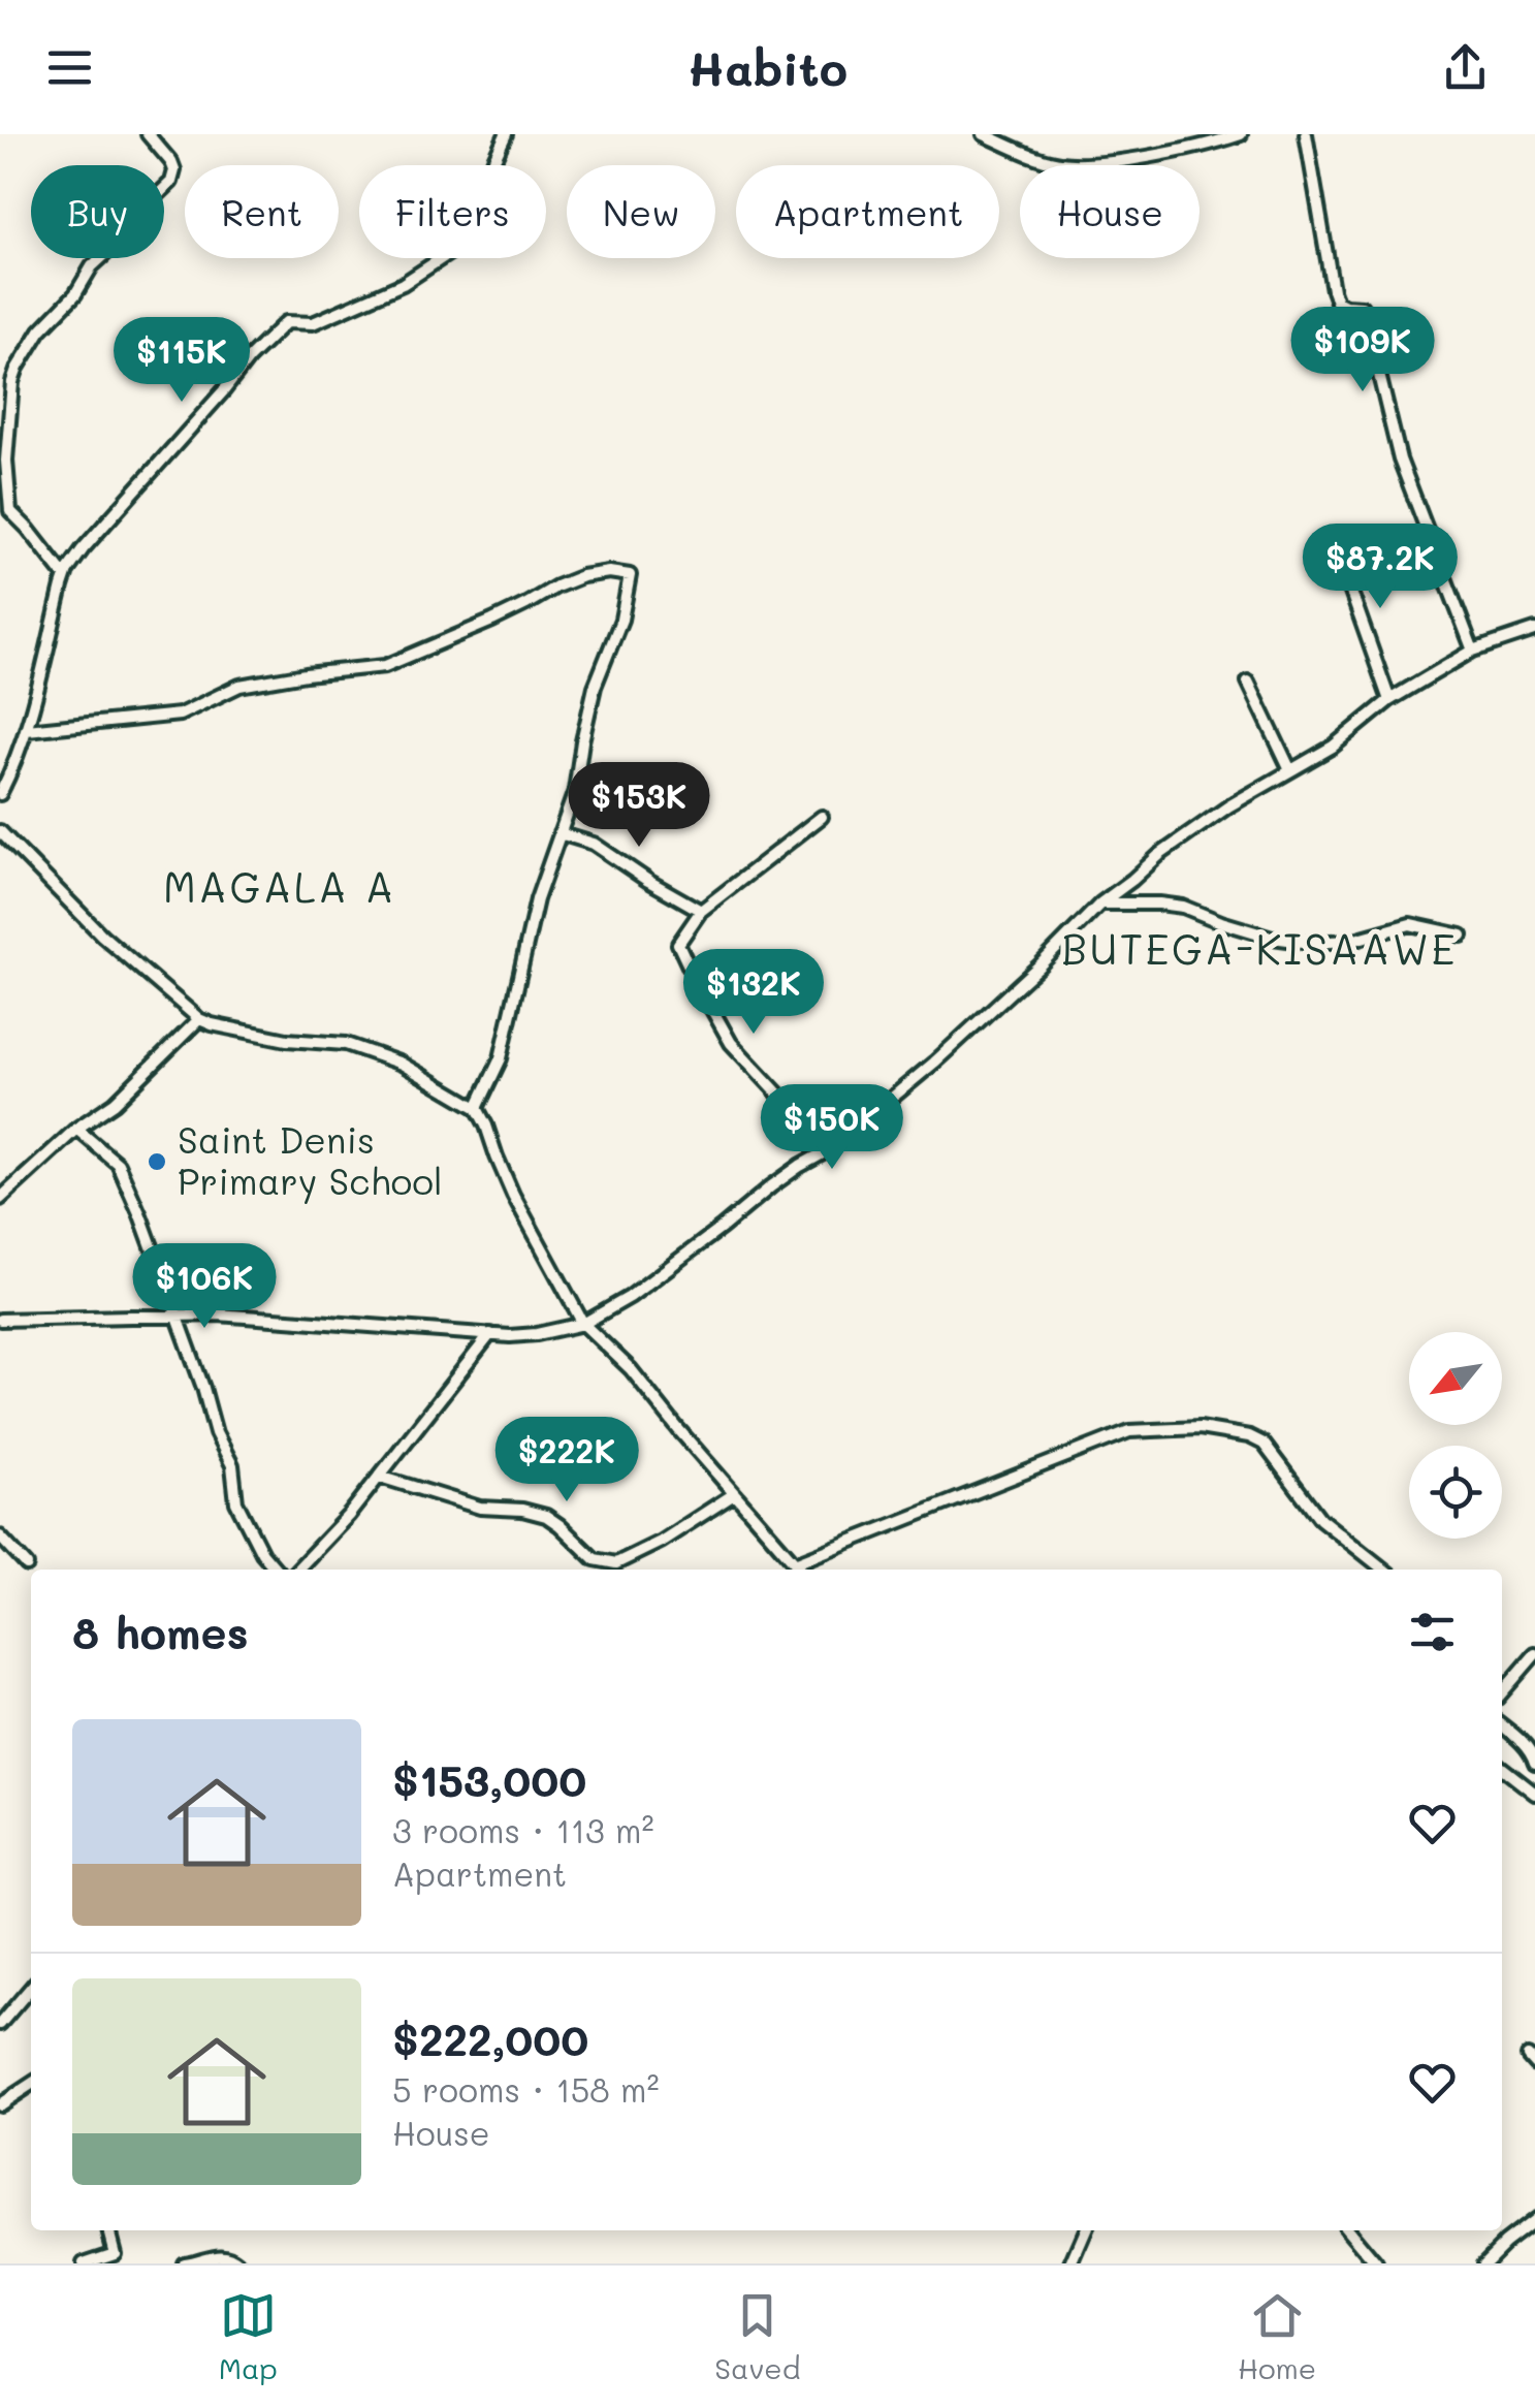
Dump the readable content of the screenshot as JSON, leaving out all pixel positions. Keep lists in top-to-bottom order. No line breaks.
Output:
{"districts":["MAGALA A","BUTEGA-KISAAWE"],"places":["Saint Denis Primary School"],"north":"bottom left","page":{"header":"Habito","chip":["Buy","Rent","Filters","New","Apartment","House"],"price":["$109K","$115K","$87.2K","$153K","$132K","$150K","$106K","$222K"],"heading":"8 homes","list":[{"name":"$153,000","note":"3 rooms · 113 m² · Apartment"},{"name":"$222,000","note":"5 rooms · 158 m² · House"}],"tabs":["Map","Saved","Home"]}}
